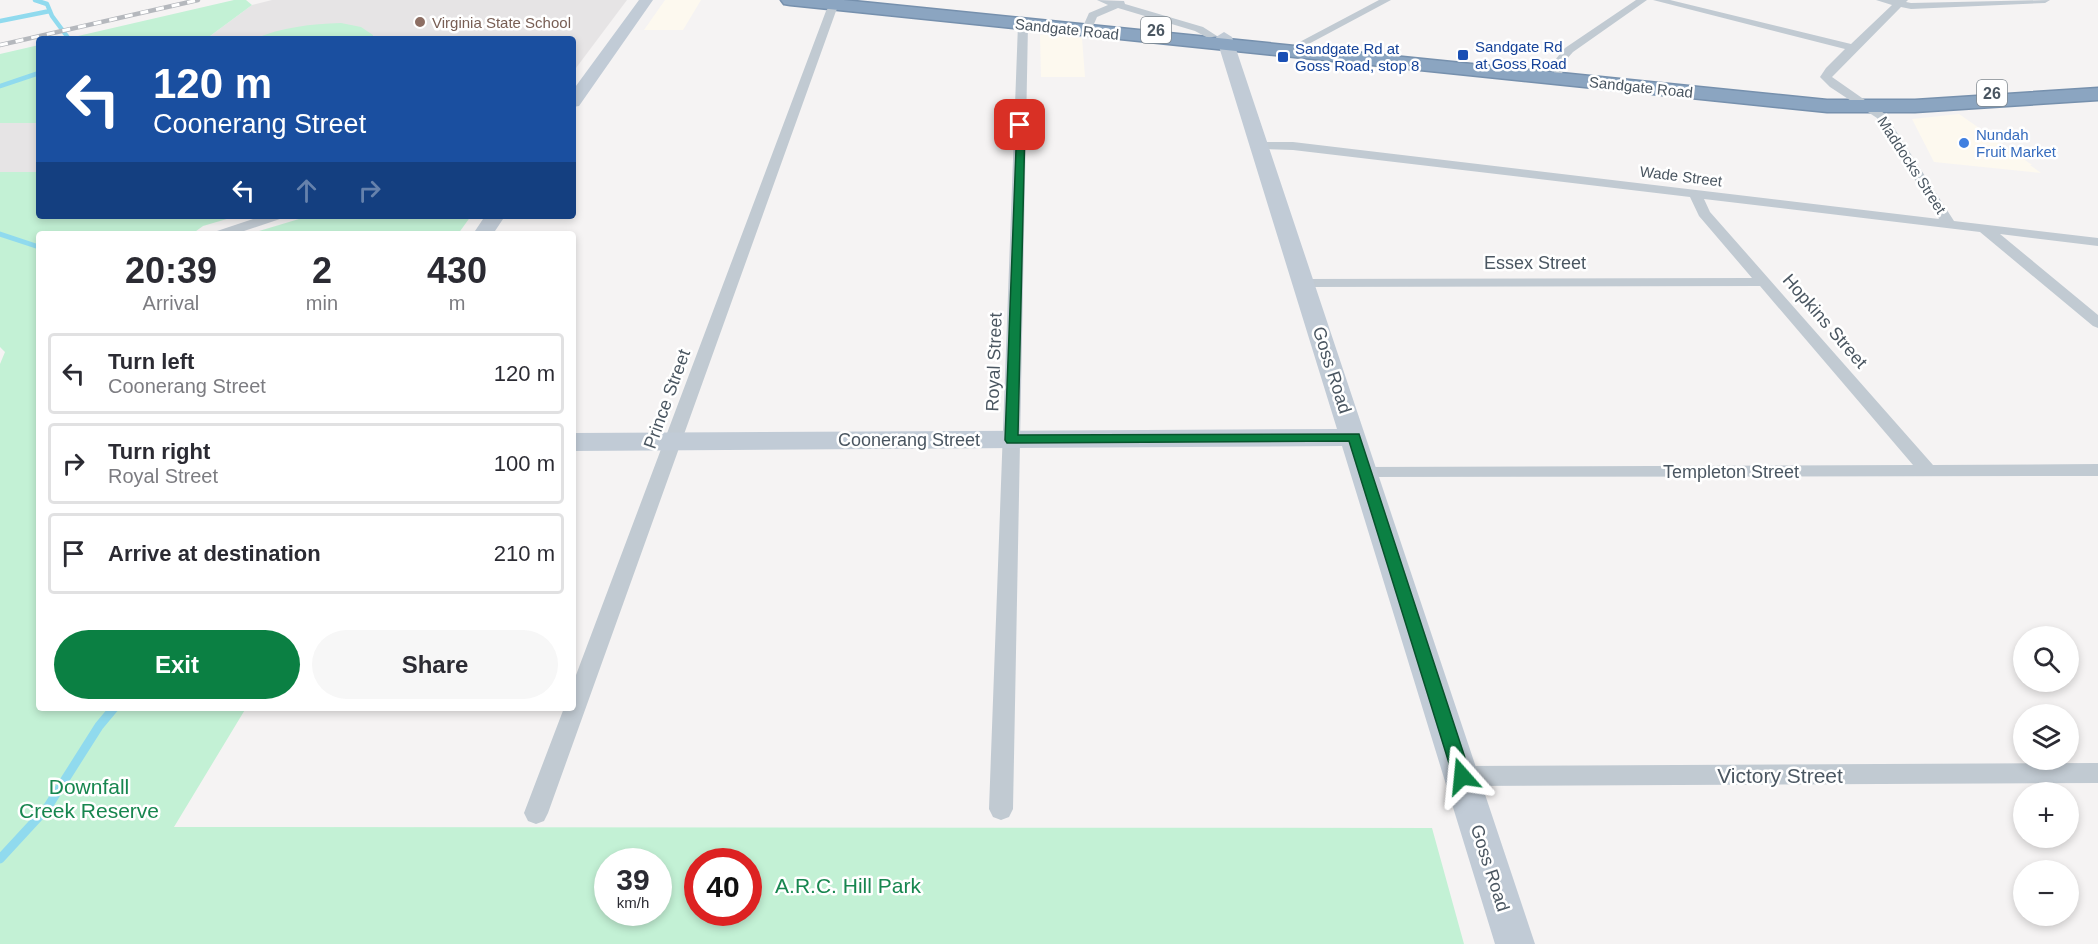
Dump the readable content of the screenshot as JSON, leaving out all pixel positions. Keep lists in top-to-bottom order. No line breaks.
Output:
{"streets":{"highway":["Sandgate Road","26"],"street":["Maddocks Street","Wade Street","Essex Street","Hopkins Street","Royal Street","Goss Road","Prince Street","Coonerang Street","Templeton Street","Victory Street"]},"crossings":[["Sandgate Road","Maddocks Street"],["Sandgate Road","Royal Street"],["Sandgate Road","Goss Road"],["Sandgate Road","Prince Street"],["Maddocks Street","Wade Street"],["Wade Street","Hopkins Street"],["Wade Street","Goss Road"],["Essex Street","Hopkins Street"],["Essex Street","Goss Road"],["Hopkins Street","Templeton Street"],["Royal Street","Coonerang Street"],["Goss Road","Coonerang Street"],["Goss Road","Templeton Street"],["Goss Road","Victory Street"],["Prince Street","Coonerang Street"]],"parks":["Downfall Creek Reserve","A.R.C. Hill Park"],"places":{"other":["Virginia State School","Nundah Fruit Market"],"transit":["Sandgate Rd at Goss Road","Sandgate Rd at Goss Road, stop 8"]},"page":{"turn":["120 m","Coonerang Street"],"eta":["20:39","Arrival","2","min","430","m"],"list":[{"name":"Turn left","note":"Coonerang Street","value":"120 m"},{"name":"Turn right","note":"Royal Street","value":"100 m"},{"name":"Arrive at destination","value":"210 m"}],"buttons":["Exit","Share"],"map_buttons":["+","−"],"speed":"39 km/h","limit":"40"}}
